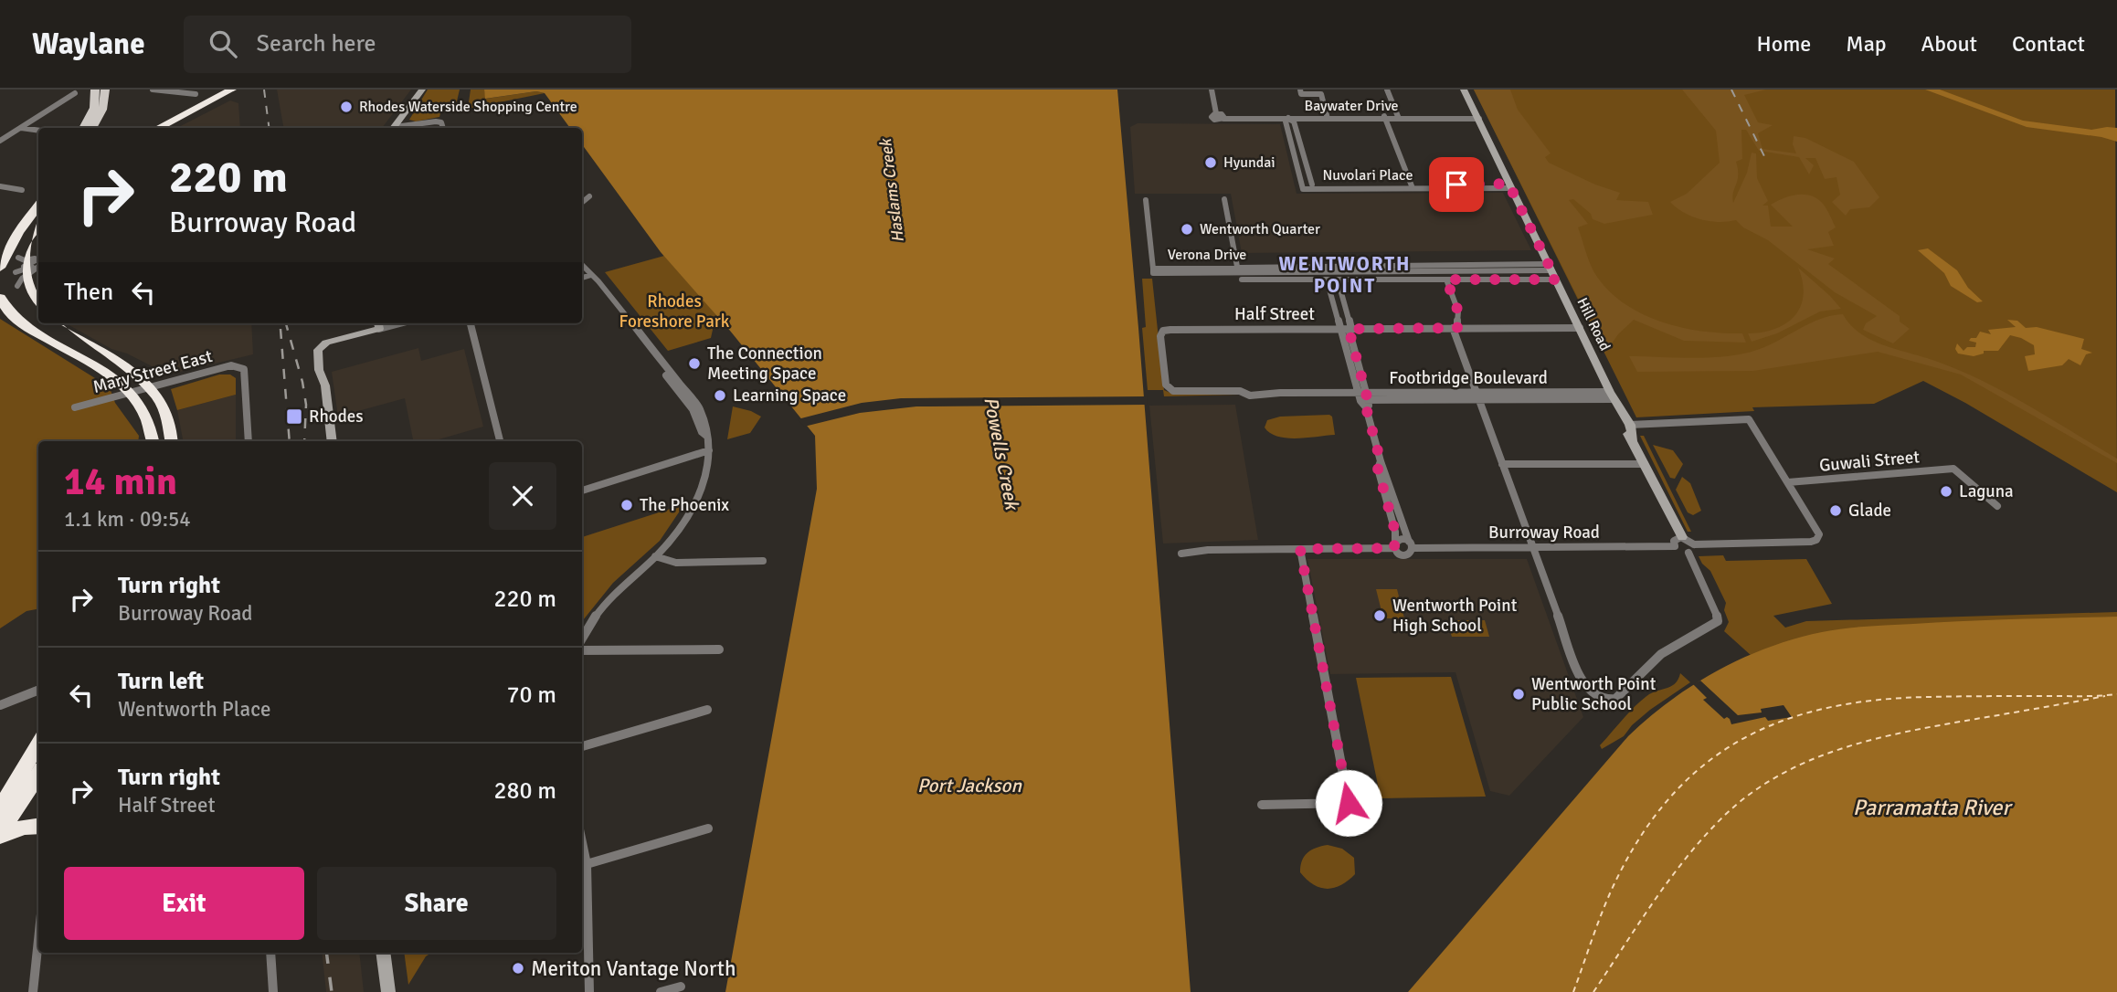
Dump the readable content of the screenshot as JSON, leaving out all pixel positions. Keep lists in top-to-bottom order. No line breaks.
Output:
{"streets":{"street":["Baywater Drive","Nuvolari Place","Verona Drive","Half Street","Hill Road","Mary Street East","Footbridge Boulevard","Guwali Street","Burroway Road"]},"crossings":[["Baywater Drive","Hill Road"],["Nuvolari Place","Hill Road"],["Verona Drive","Hill Road"],["Half Street","Hill Road"],["Half Street","Footbridge Boulevard"],["Hill Road","Footbridge Boulevard"],["Hill Road","Burroway Road"]],"districts":["WENTWORTH POINT"],"water":["Haslams Creek","Powells Creek","Port Jackson","Parramatta River"],"parks":["Rhodes Foreshore Park"],"places":{"other":["Rhodes Waterside Shopping Centre","Hyundai","Wentworth Quarter","The Connection Meeting Space","Learning Space","Laguna","The Phoenix","Glade","Wentworth Point High School","Wentworth Point Public School","Meriton Vantage North"],"transit":["Rhodes"]},"page":{"header":"Waylane","search":"Search here","nav":["Home","Map","About","Contact"],"turn":["220 m","Burroway Road"],"then":"Then","heading":["14 min","1.1 km · 09:54"],"list":[{"name":"Turn right","note":"Burroway Road","value":"220 m"},{"name":"Turn left","note":"Wentworth Place","value":"70 m"},{"name":"Turn right","note":"Half Street","value":"280 m"}],"buttons":["Exit","Share"]}}
